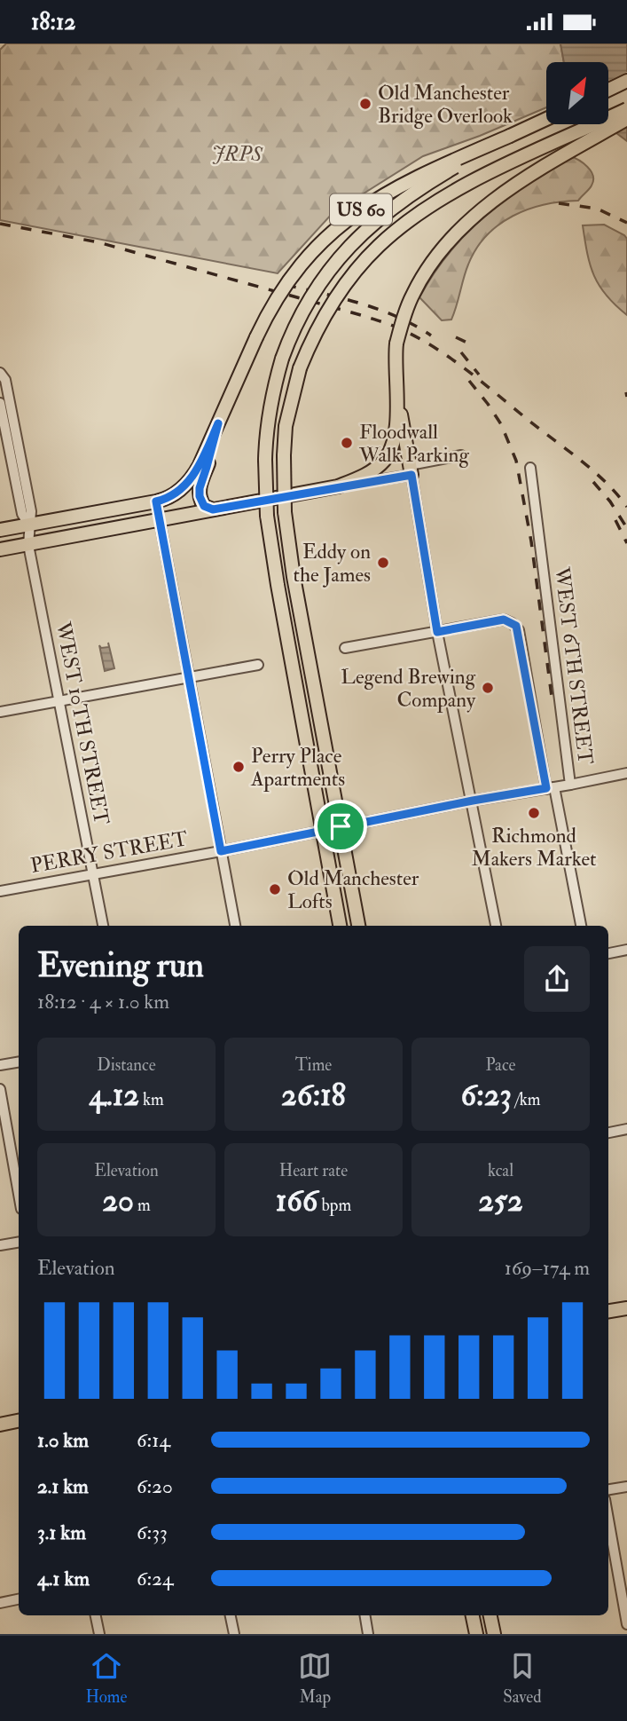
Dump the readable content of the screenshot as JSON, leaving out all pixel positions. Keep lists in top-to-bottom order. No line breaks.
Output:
{"streets":{"main road":["US 60"],"street":["WEST 6TH STREET","WEST 10TH STREET","PERRY STREET"]},"crossings":[["US 60","WEST 10TH STREET"],["WEST 6TH STREET","PERRY STREET"],["WEST 10TH STREET","PERRY STREET"]],"parks":["JRPS"],"places":["Old Manchester Bridge Overlook","Floodwall Walk Parking","Eddy on the James","Legend Brewing Company","Perry Place Apartments","Richmond Makers Market","Old Manchester Lofts"],"north":"top right","page":{"status":"18:12","heading":["Evening run","18:12 · 4 × 1.0 km"],"stats":[["Distance","4.12 km"],["Time","26:18"],["Pace","6:23 /km"],["Elevation","20 m"],["Heart rate","166 bpm"],["kcal","252"]],"chart":["Elevation","169–174 m"],"list":[{"name":"1.0 km","note":"6:14"},{"name":"2.1 km","note":"6:20"},{"name":"3.1 km","note":"6:33"},{"name":"4.1 km","note":"6:24"}],"tabs":["Home","Map","Saved"]}}
